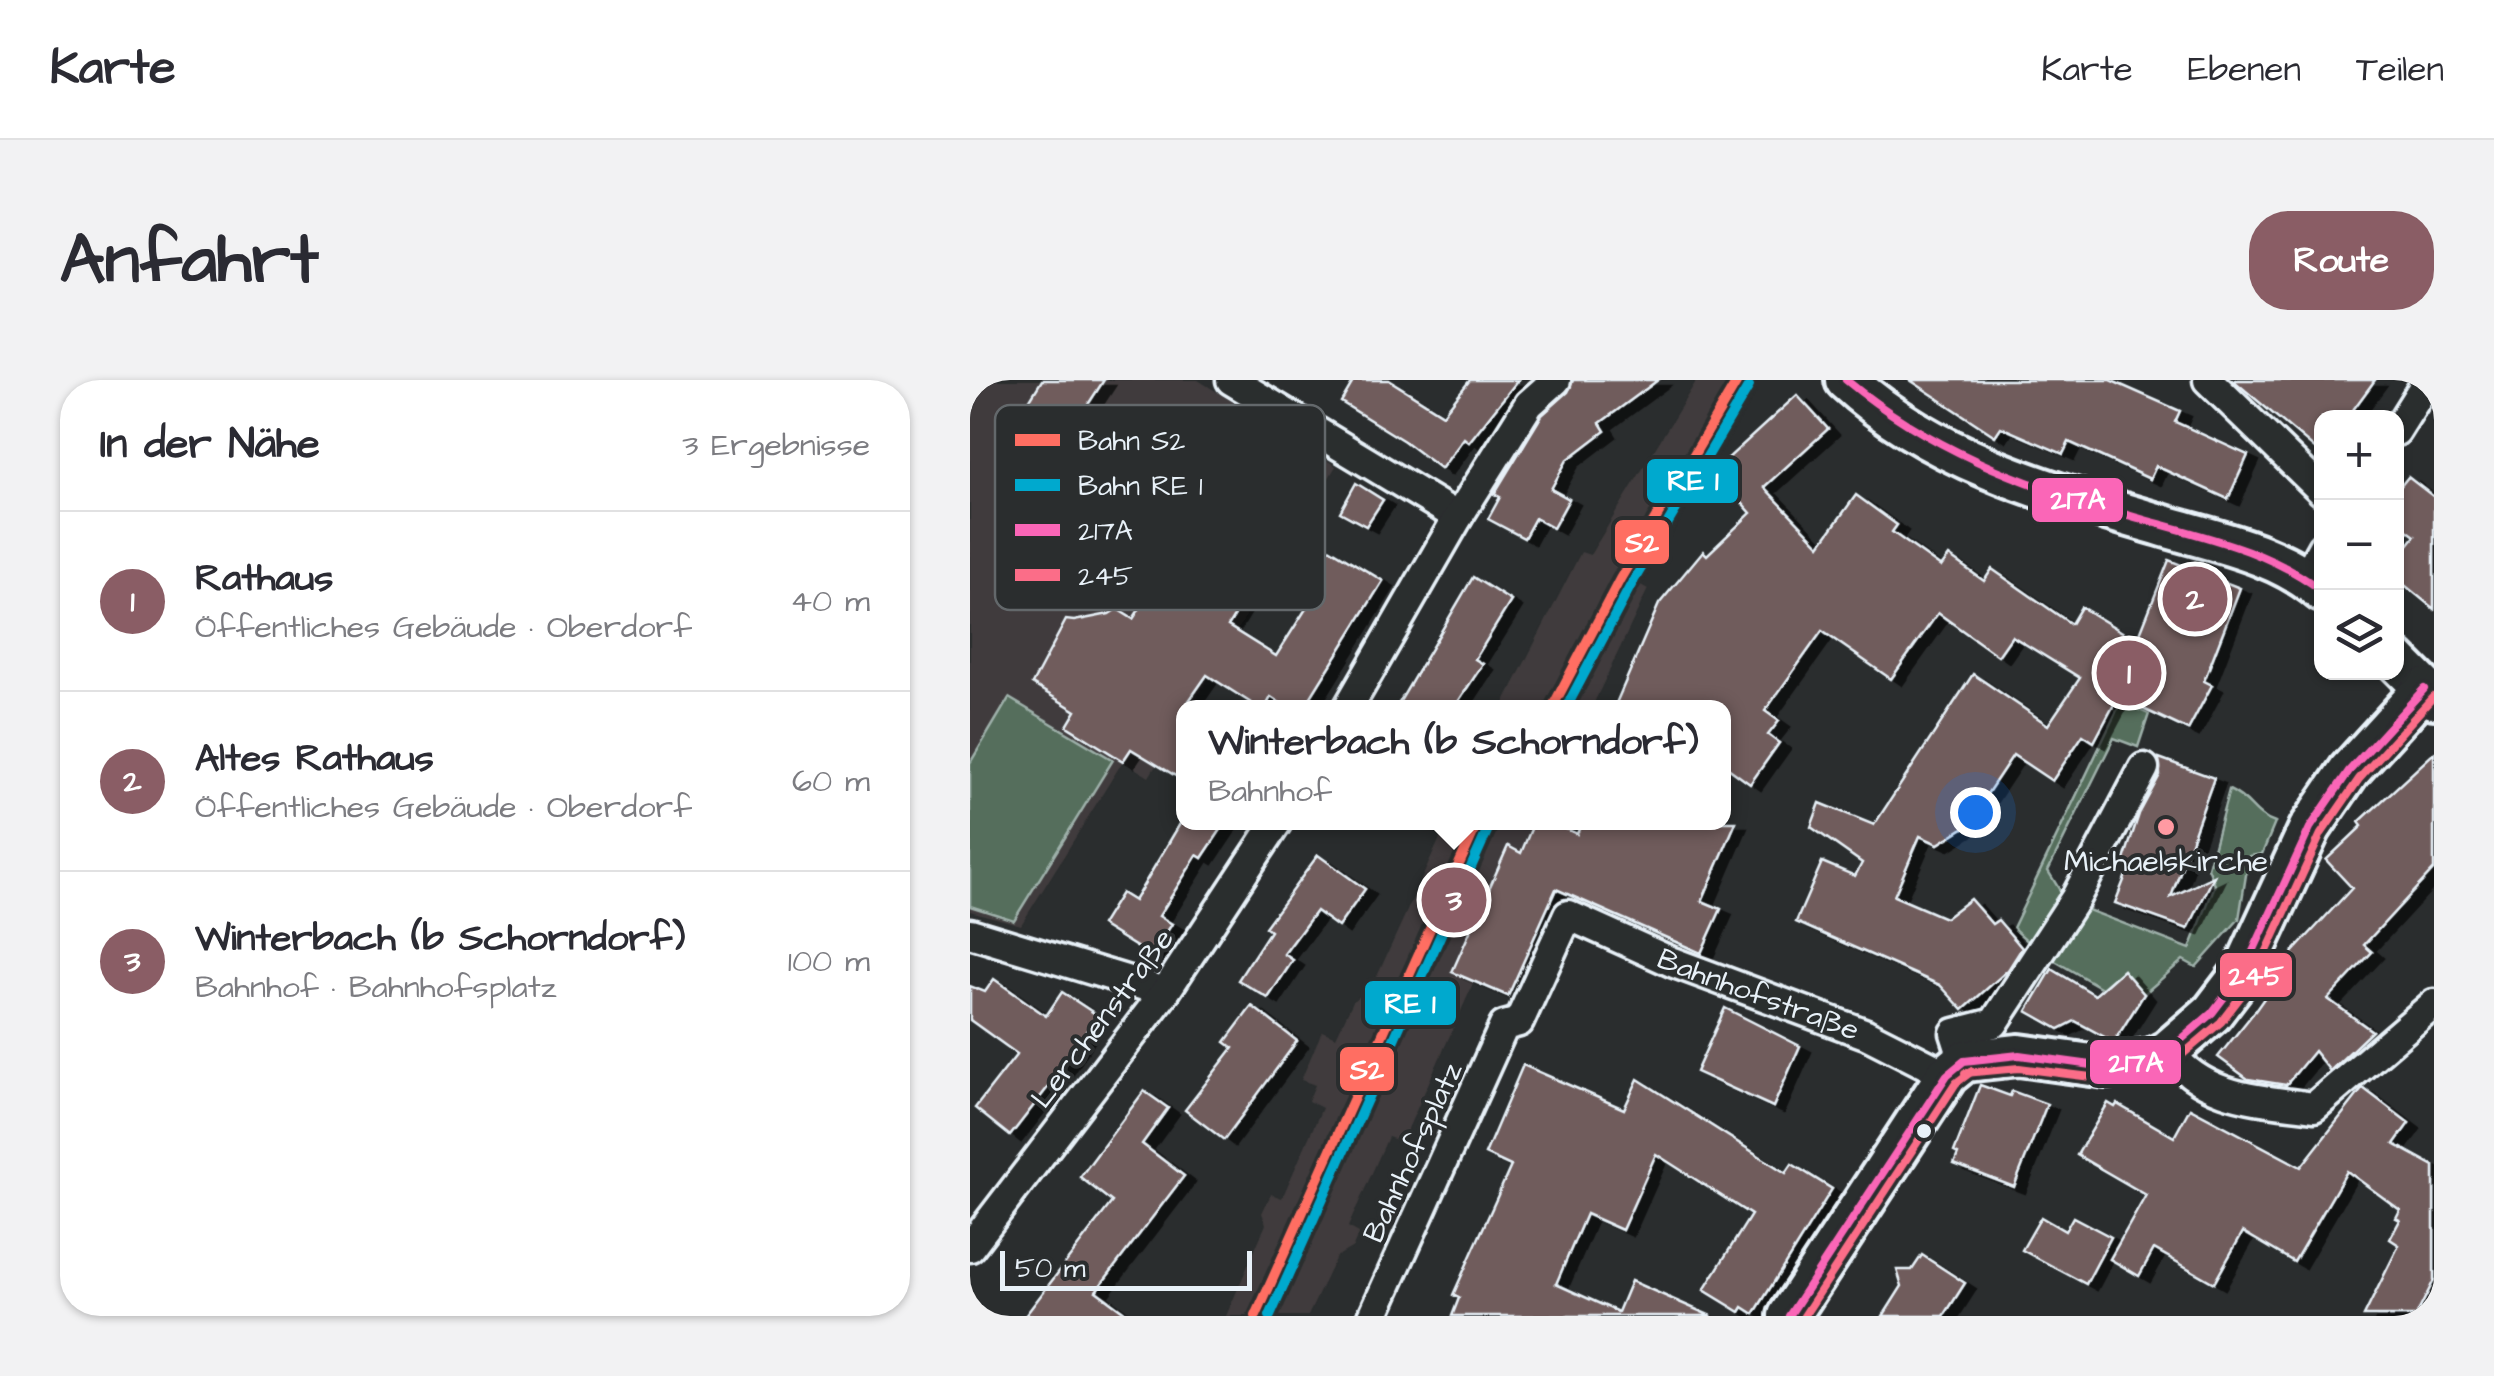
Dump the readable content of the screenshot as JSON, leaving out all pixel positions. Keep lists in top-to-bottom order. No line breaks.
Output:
{"streets":{"street":["Bahnhofstraße","Lerchenstraße","Bahnhofsplatz"]},"crossings":[["Bahnhofstraße","Bahnhofsplatz"]],"places":["Michaelskirche"],"lines":["rail line S2","transit line 217A","transit line 245"],"legend":["Bahn S2","Bahn RE 1","217A","245"],"scale_bar":"50 m","page":{"header":"Karte","nav":["Karte","Ebenen","Teilen"],"buttons":"Route","title":"Anfahrt","heading":["In der Nähe","3 Ergebnisse"],"map_buttons":["+","−"],"list":[{"mark":"1","name":"Rathaus","note":"Öffentliches Gebäude · Oberdorf","value":"40 m"},{"mark":"2","name":"Altes Rathaus","note":"Öffentliches Gebäude · Oberdorf","value":"60 m"},{"mark":"3","name":"Winterbach (b Schorndorf)","note":"Bahnhof · Bahnhofsplatz","value":"100 m"}],"pins":["2","1","3"],"popup":["Winterbach (b Schorndorf)","Bahnhof"],"scale":"50 m"}}
